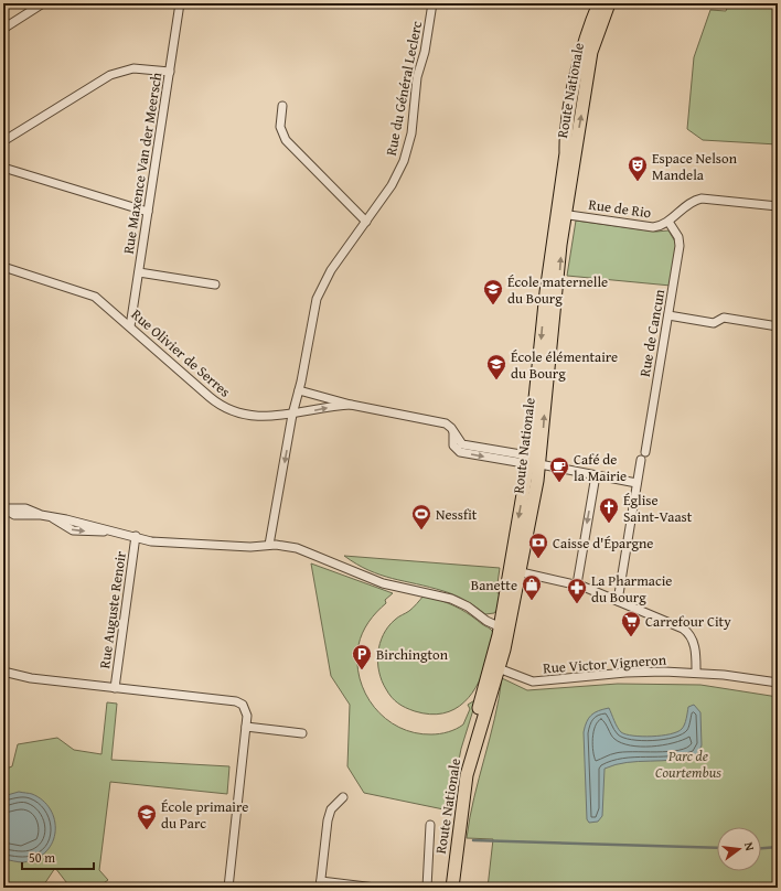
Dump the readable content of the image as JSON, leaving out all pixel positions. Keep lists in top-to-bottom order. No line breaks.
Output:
{"streets":{"main road":["Route Nationale"],"street":["Rue du Général Leclerc","Rue Maxence Van der Meersch","Rue de Rio","Rue de Cancun","Rue Olivier de Serres","Rue Auguste Renoir","Rue Victor Vigneron"]},"crossings":[["Rue du Général Leclerc","Rue Olivier de Serres"],["Route Nationale","Rue de Rio"],["Route Nationale","Rue Olivier de Serres"],["Route Nationale","Rue Victor Vigneron"],["Rue Maxence Van der Meersch","Rue Olivier de Serres"],["Rue de Rio","Rue de Cancun"]],"parks":["Parc de Courtembus"],"places":{"theatre":["Espace Nelson Mandela"],"school or university":["École maternelle du Bourg","École élémentaire du Bourg","École primaire du Parc"],"cafe":["Café de la Mairie"],"church":["Église Saint-Vaast"],"sports":["Nessfit"],"bank":["Caisse d'Épargne"],"shop":["Banette"],"pharmacy":["La Pharmacie du Bourg"],"supermarket":["Carrefour City"],"parking":["Birchington"]},"scale_bar":"50 m","north":"right"}
